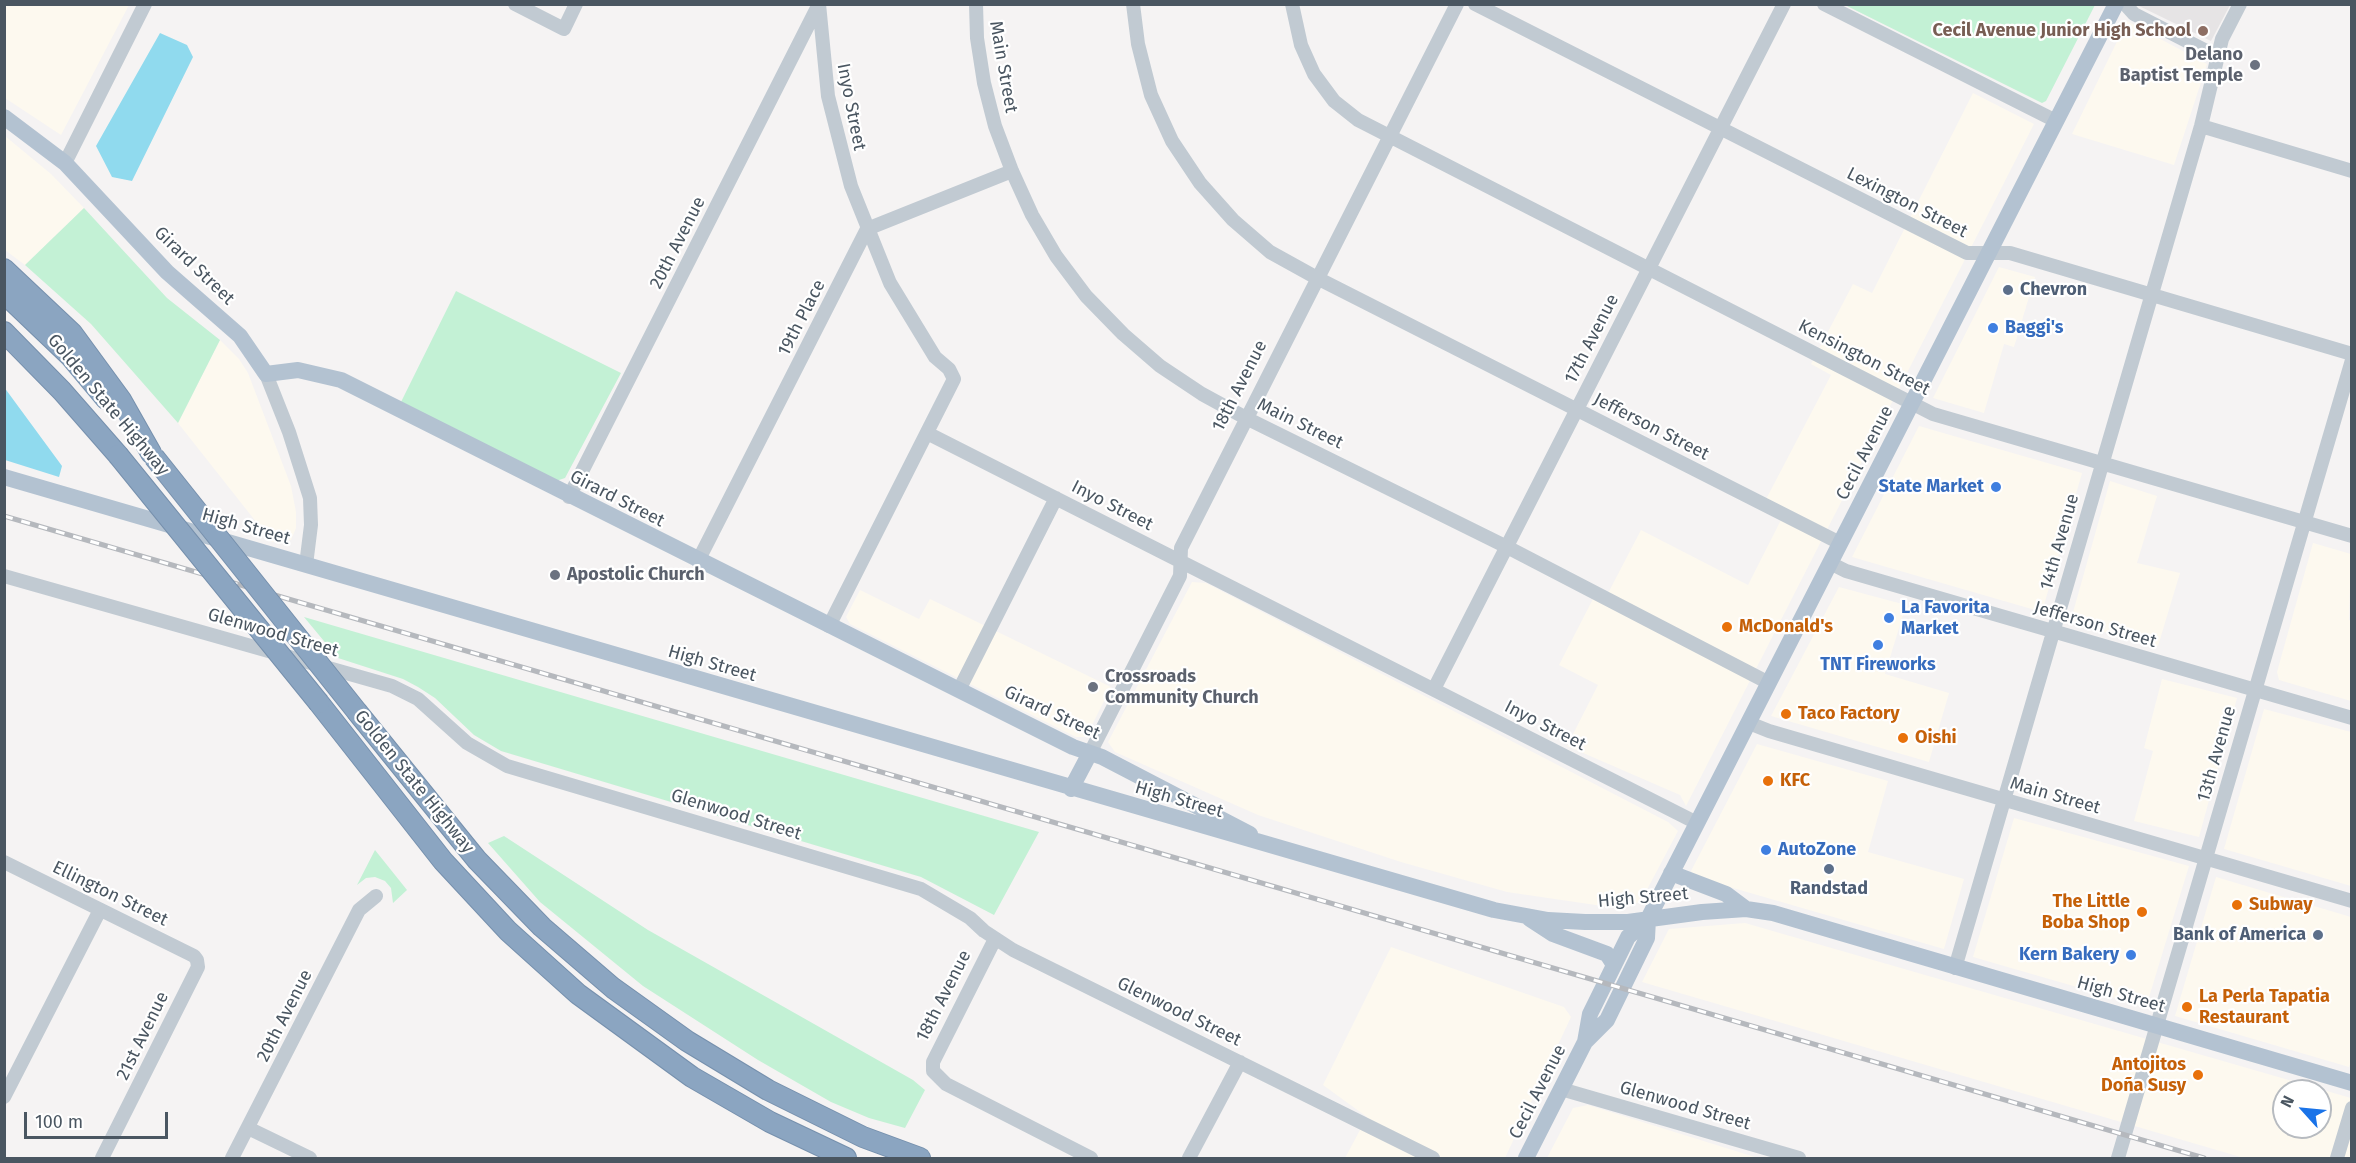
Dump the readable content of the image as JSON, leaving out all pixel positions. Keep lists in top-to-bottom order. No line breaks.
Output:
{"streets":{"highway":["Golden State Highway"],"main road":["Girard Street","18th Avenue","Cecil Avenue","High Street"],"street":["Main Street","Inyo Street","Lexington Street","20th Avenue","19th Place","17th Avenue","Kensington Street","Jefferson Street","14th Avenue","Glenwood Street","13th Avenue","Ellington Street","21st Avenue"]},"crossings":[["Main Street","17th Avenue"],["Main Street","18th Avenue"],["Main Street","Cecil Avenue"],["Main Street","14th Avenue"],["Main Street","13th Avenue"],["Inyo Street","20th Avenue"],["Inyo Street","19th Place"],["Inyo Street","17th Avenue"],["Inyo Street","18th Avenue"],["Inyo Street","Cecil Avenue"],["Lexington Street","17th Avenue"],["Lexington Street","Cecil Avenue"],["Lexington Street","14th Avenue"],["20th Avenue","Girard Street"],["Girard Street","19th Place"],["Girard Street","18th Avenue"],["Girard Street","High Street"],["17th Avenue","Kensington Street"],["17th Avenue","Jefferson Street"],["Kensington Street","18th Avenue"],["Kensington Street","Cecil Avenue"],["Kensington Street","14th Avenue"],["Kensington Street","13th Avenue"],["18th Avenue","Jefferson Street"],["18th Avenue","High Street"],["18th Avenue","Glenwood Street"],["Jefferson Street","Cecil Avenue"],["Jefferson Street","14th Avenue"],["Jefferson Street","13th Avenue"],["Cecil Avenue","High Street"],["Cecil Avenue","Glenwood Street"],["High Street","14th Avenue"],["High Street","13th Avenue"],["Ellington Street","21st Avenue"]],"places":["Cecil Avenue Junior High School","Delano Baptist Temple","Chevron","Baggi's","State Market","Apostolic Church","La Favorita Market","McDonald's","TNT Fireworks","Crossroads Community Church","Taco Factory","Oishi","KFC","AutoZone","Randstad","Subway","The Little Boba Shop","Bank of America","Kern Bakery","La Perla Tapatia Restaurant","Antojitos Doña Susy"],"scale_bar":"100 m","north":"top left"}
